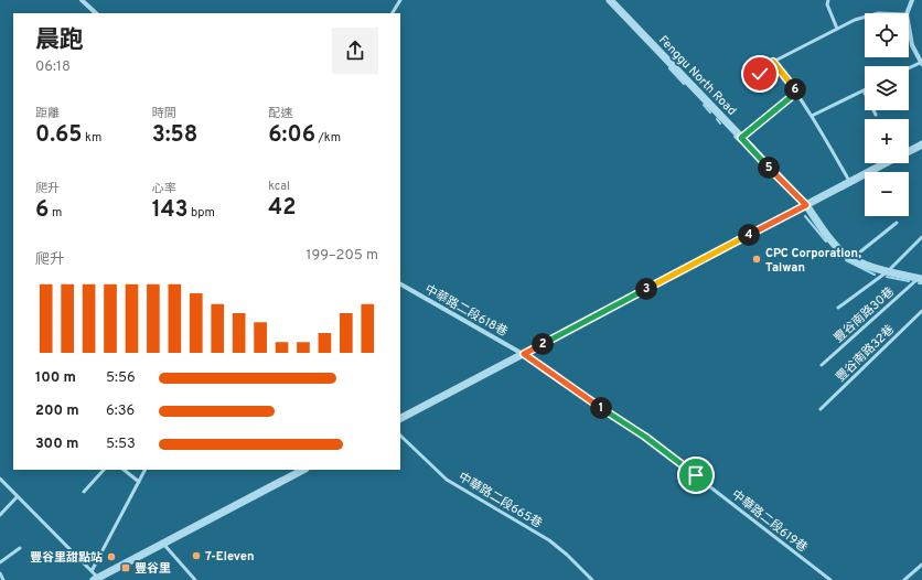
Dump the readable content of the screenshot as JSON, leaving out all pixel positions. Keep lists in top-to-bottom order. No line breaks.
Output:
{"streets":{"street":["Fenggu North Road","中華路二段618巷"],"lane":["豐谷南路30巷","豐谷南路32巷","中華路二段665巷","中華路二段619巷"]},"crossings":[["Fenggu North Road","豐谷南路30巷"],["中華路二段618巷","中華路二段619巷"]],"places":{"other":["CPC Corporation, Taiwan","7-Eleven","豐谷里甜點站"],"transit":["豐谷里"]},"page":{"map_buttons":["+","−"],"heading":["晨跑","06:18"],"pins":["6","5","4","3","2","1"],"stats":[["距離","0.65 km"],["時間","3:58"],["配速","6:06 /km"],["爬升","6 m"],["心率","143 bpm"],["kcal","42"]],"chart":["爬升","199–205 m"],"list":[{"name":"100 m","note":"5:56"},{"name":"200 m","note":"6:36"},{"name":"300 m","note":"5:53"}]}}
